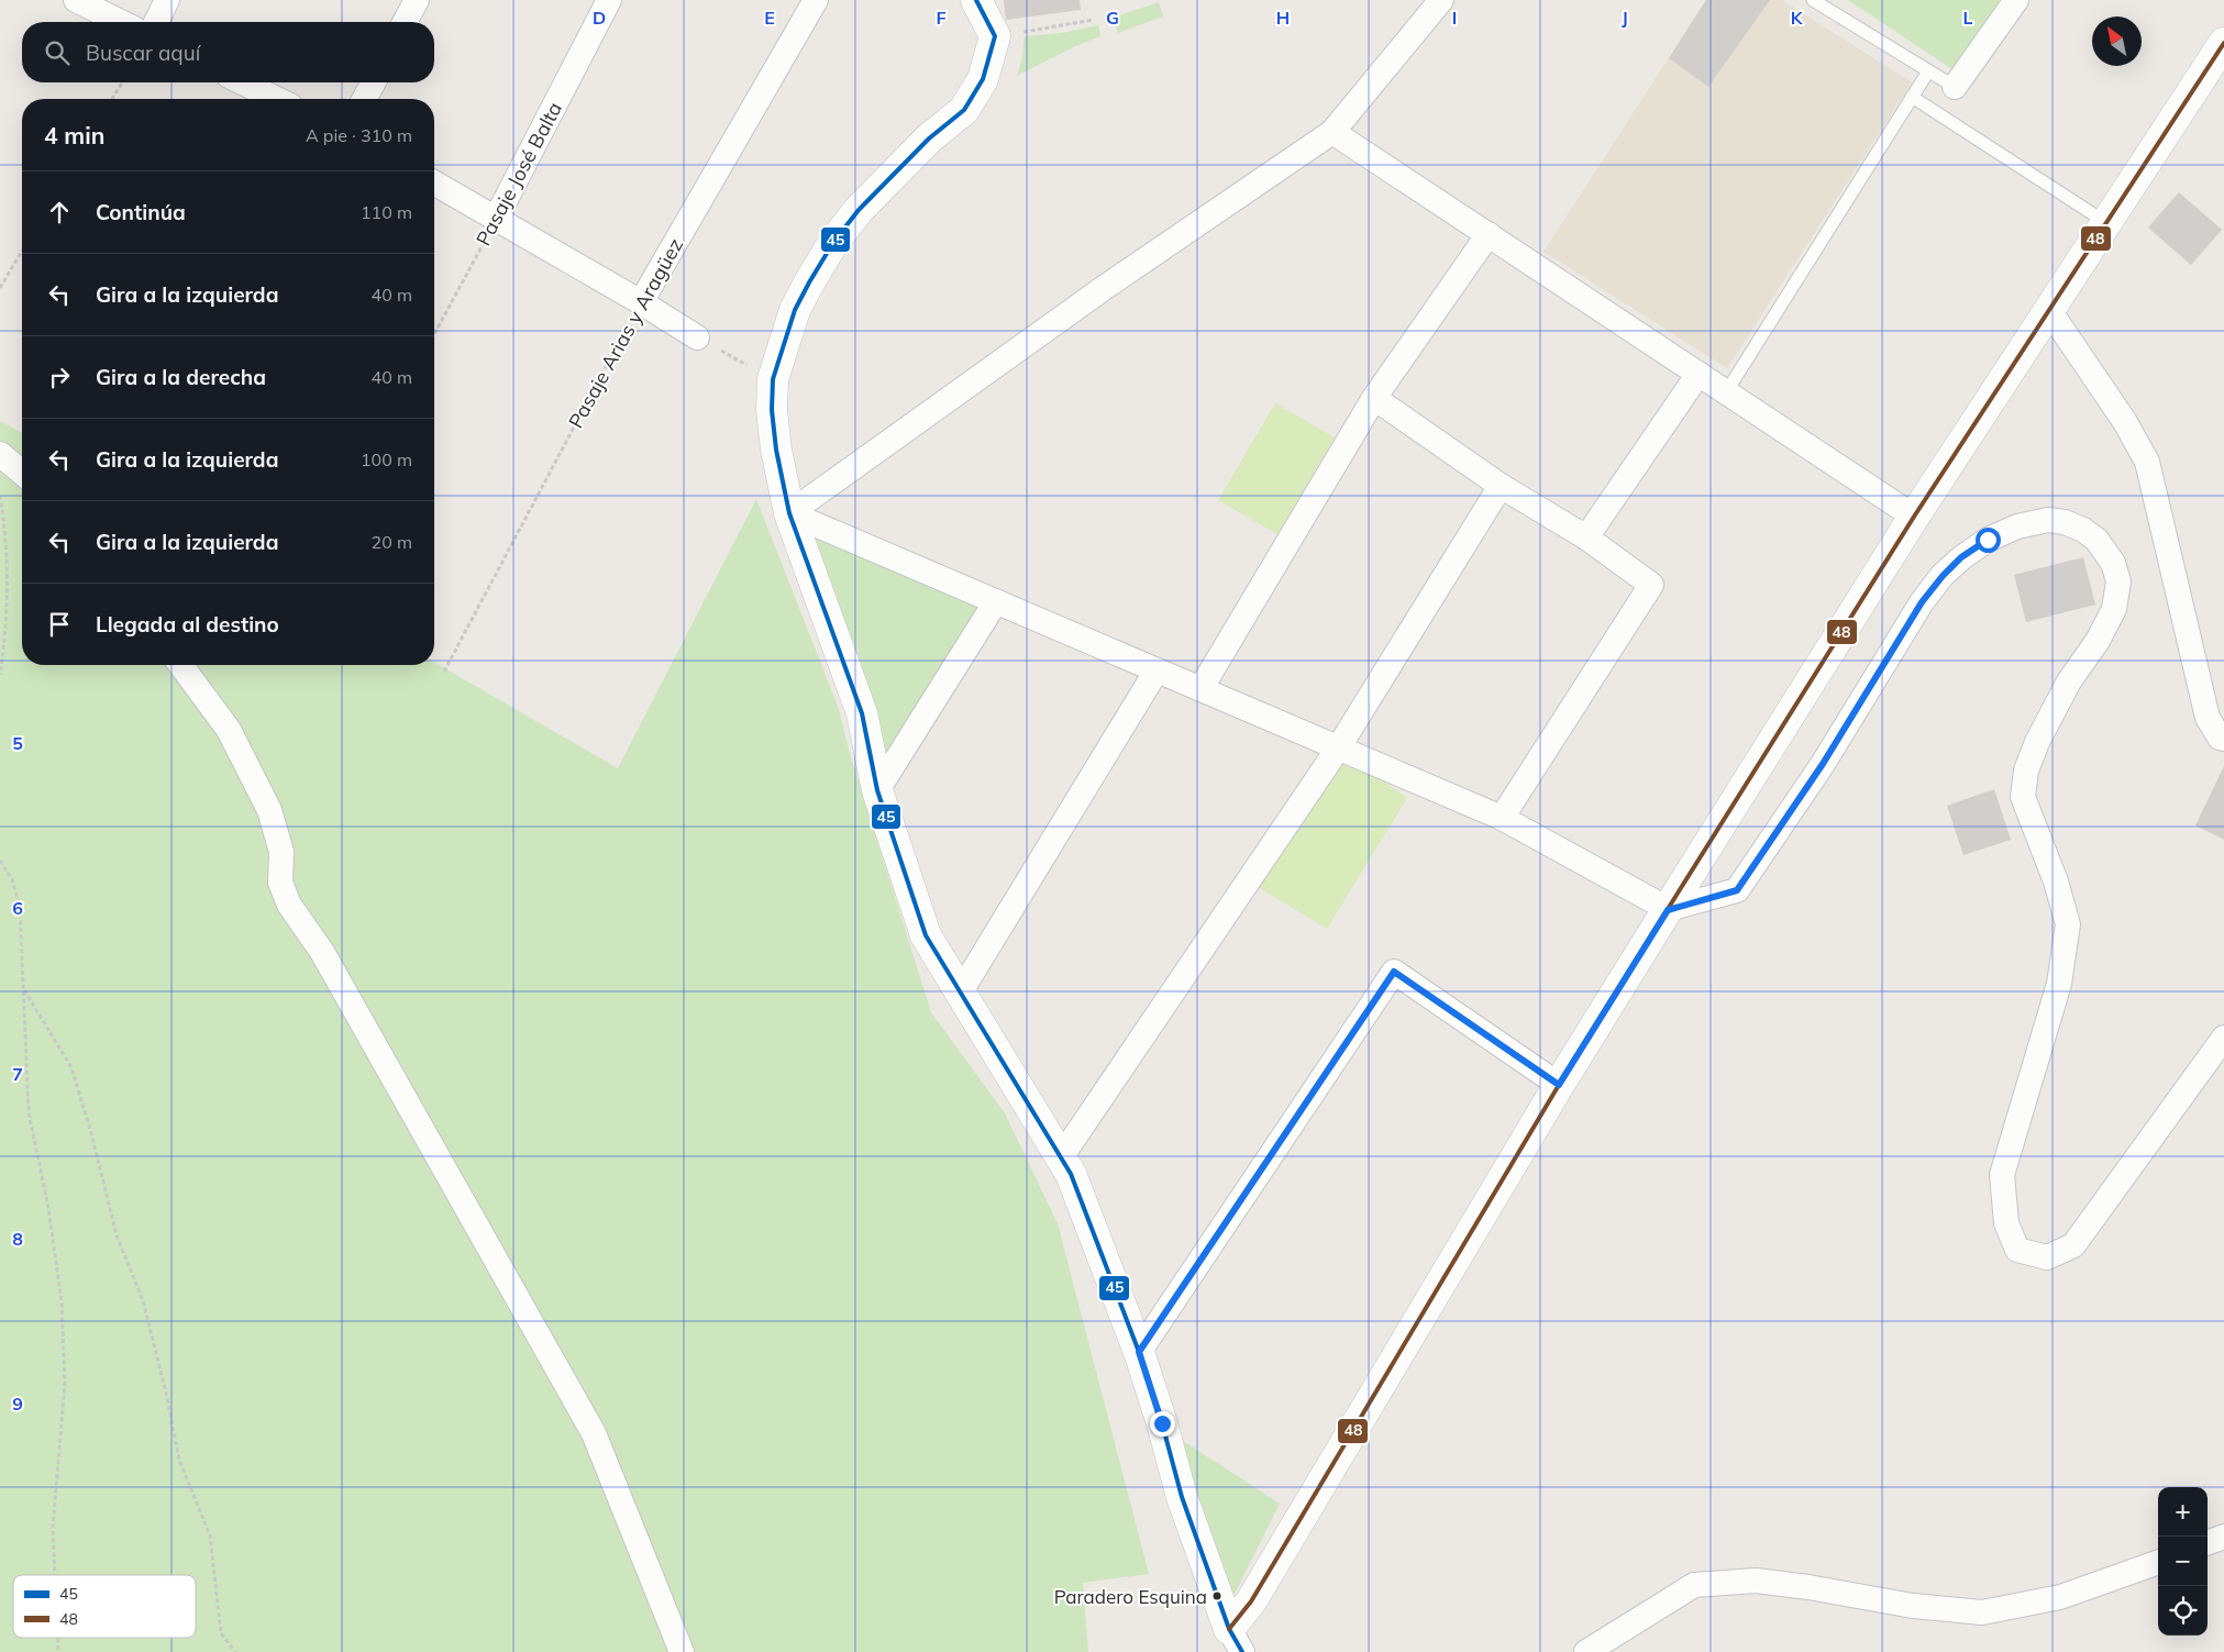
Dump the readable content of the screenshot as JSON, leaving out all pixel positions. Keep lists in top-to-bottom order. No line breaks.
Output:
{"streets":{"street":["Pasaje José Balta","Pasaje Arias y Aragüez"]},"places":["Paradero Esquina"],"lines":["transit line 45","transit line 48"],"legend":["45","48"],"north":"top left","page":{"search":"Buscar aquí","heading":["4 min","A pie · 310 m"],"list":[["Continúa","110 m"],["Gira a la izquierda","40 m"],["Gira a la derecha","40 m"],["Gira a la izquierda","100 m"],["Gira a la izquierda","20 m"],"Llegada al destino"],"map_buttons":["+","−"]},"grid":{"columns":["D","E","F","G","H","I","J","K","L"],"rows":["5","6","7","8","9"]}}
